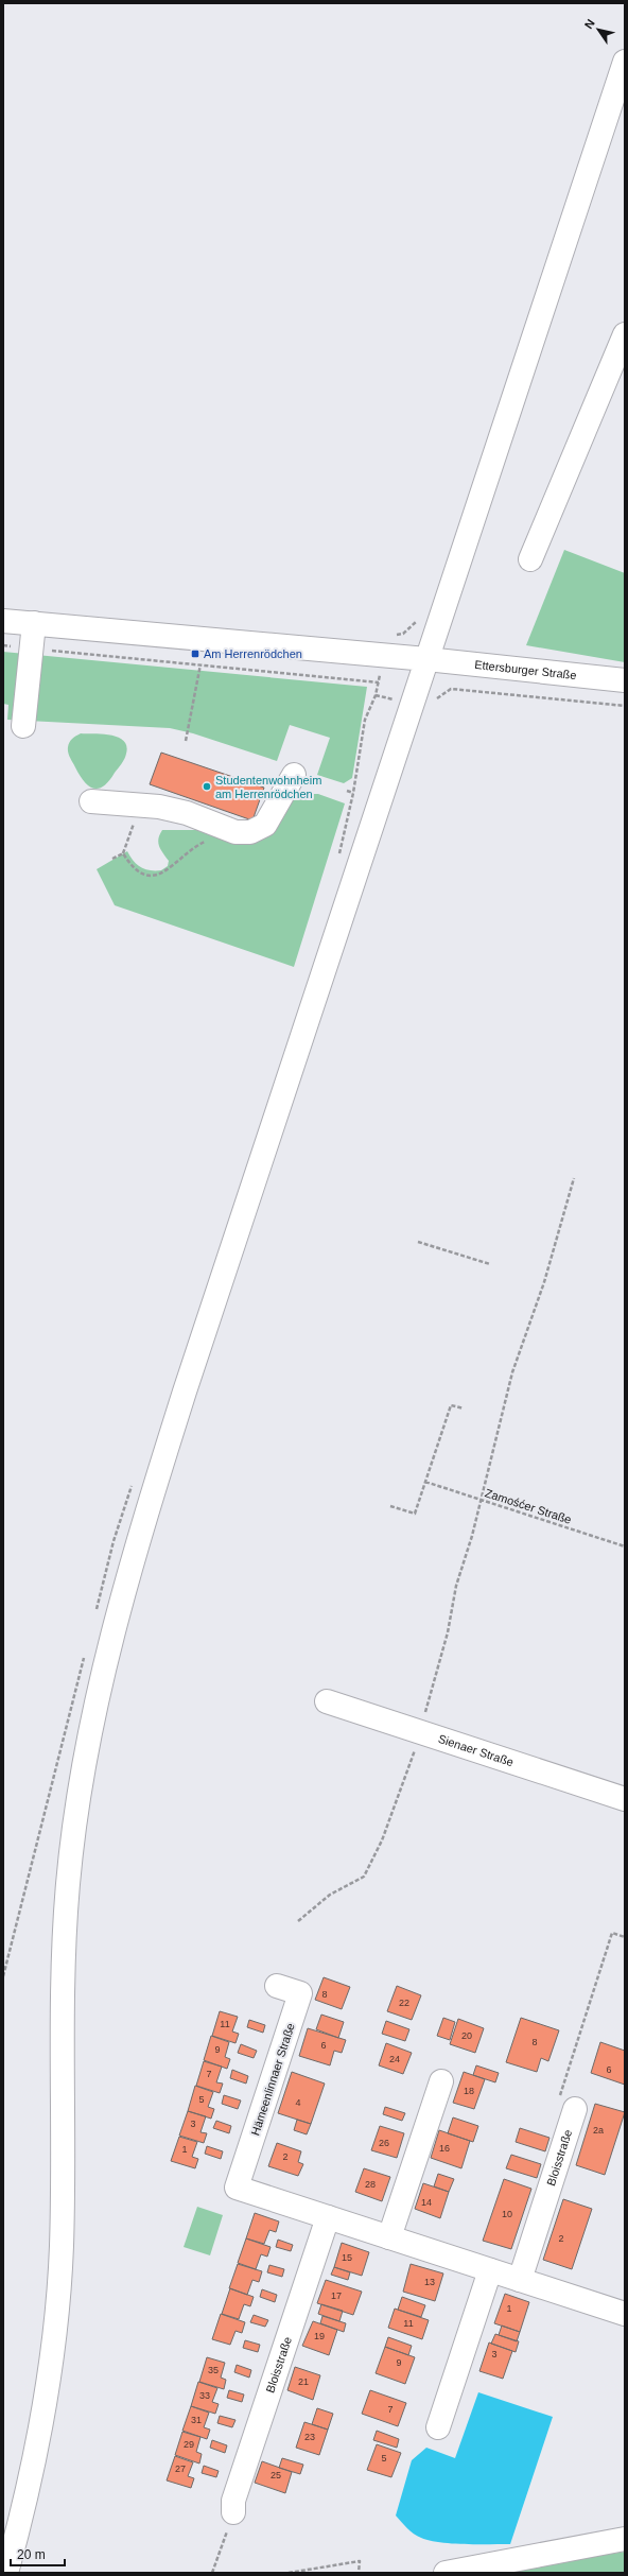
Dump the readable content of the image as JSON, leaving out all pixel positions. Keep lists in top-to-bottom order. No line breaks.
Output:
{"streets":{"main road":["Ettersburger Straße","Sienaer Straße","Hämeenlinnaer Straße","Bloisstraße"],"path":["Zamośćer Straße"]},"crossings":[["Hämeenlinnaer Straße","Bloisstraße"]],"places":{"transit":["Am Herrenrödchen"],"other":["Studentenwohnheim am Herrenrödchen"]},"house_numbers":["8","22","11","20","8","6","9","24","6","7","18","5","4","3","2a","26","16","1","2","28","14","10","2","15","13","17","1","11","19","3","9","35","21","33","7","31","23","29","5","27","25"],"scale_bar":"20 m","north":"top left"}
